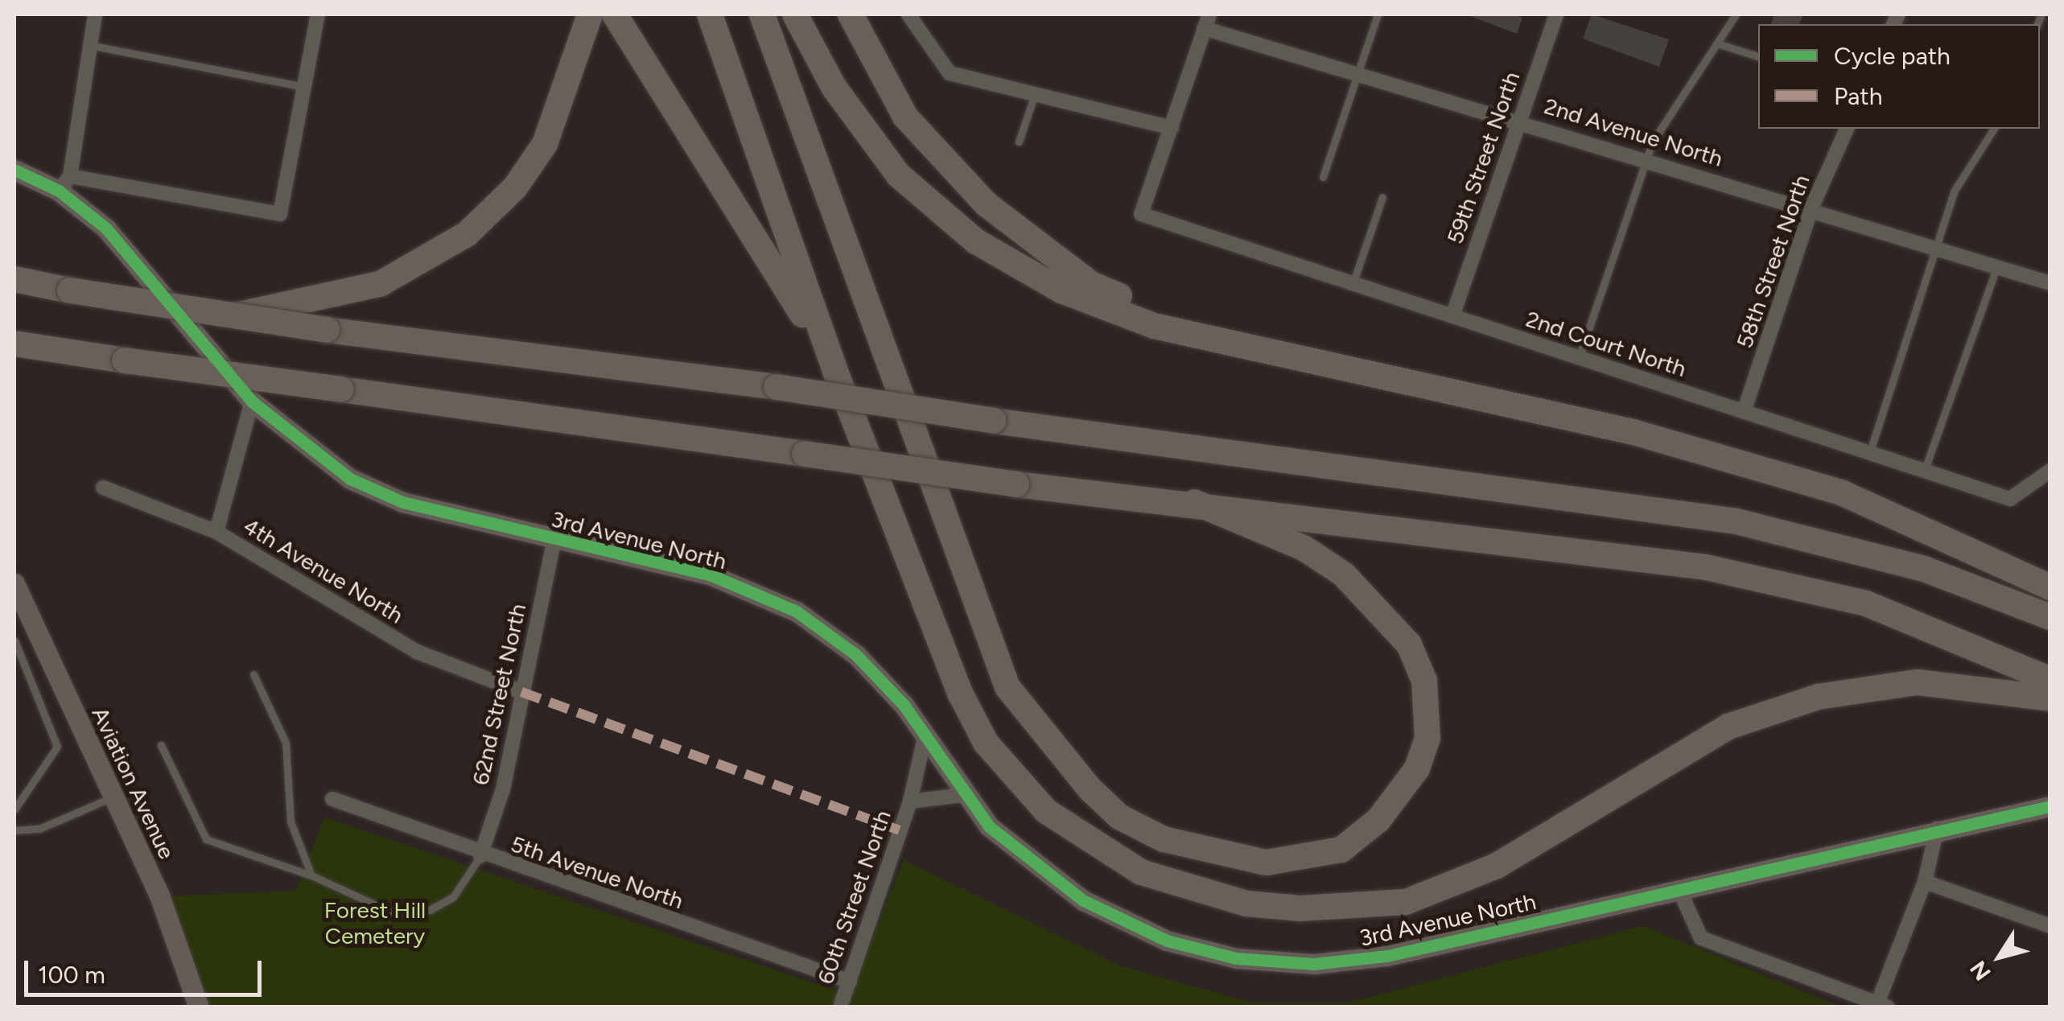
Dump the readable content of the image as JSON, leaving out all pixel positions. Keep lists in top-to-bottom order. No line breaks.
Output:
{"streets":{"street":["2nd Avenue North","59th Street North","58th Street North","2nd Court North","3rd Avenue North","4th Avenue North","62nd Street North","Aviation Avenue","5th Avenue North","60th Street North"]},"crossings":[["2nd Avenue North","59th Street North"],["2nd Avenue North","58th Street North"],["59th Street North","2nd Court North"],["58th Street North","2nd Court North"],["3rd Avenue North","62nd Street North"],["3rd Avenue North","60th Street North"],["4th Avenue North","62nd Street North"],["62nd Street North","5th Avenue North"],["5th Avenue North","60th Street North"]],"parks":["Forest Hill Cemetery"],"legend":["Cycle path","Path"],"scale_bar":"100 m","north":"bottom left"}
